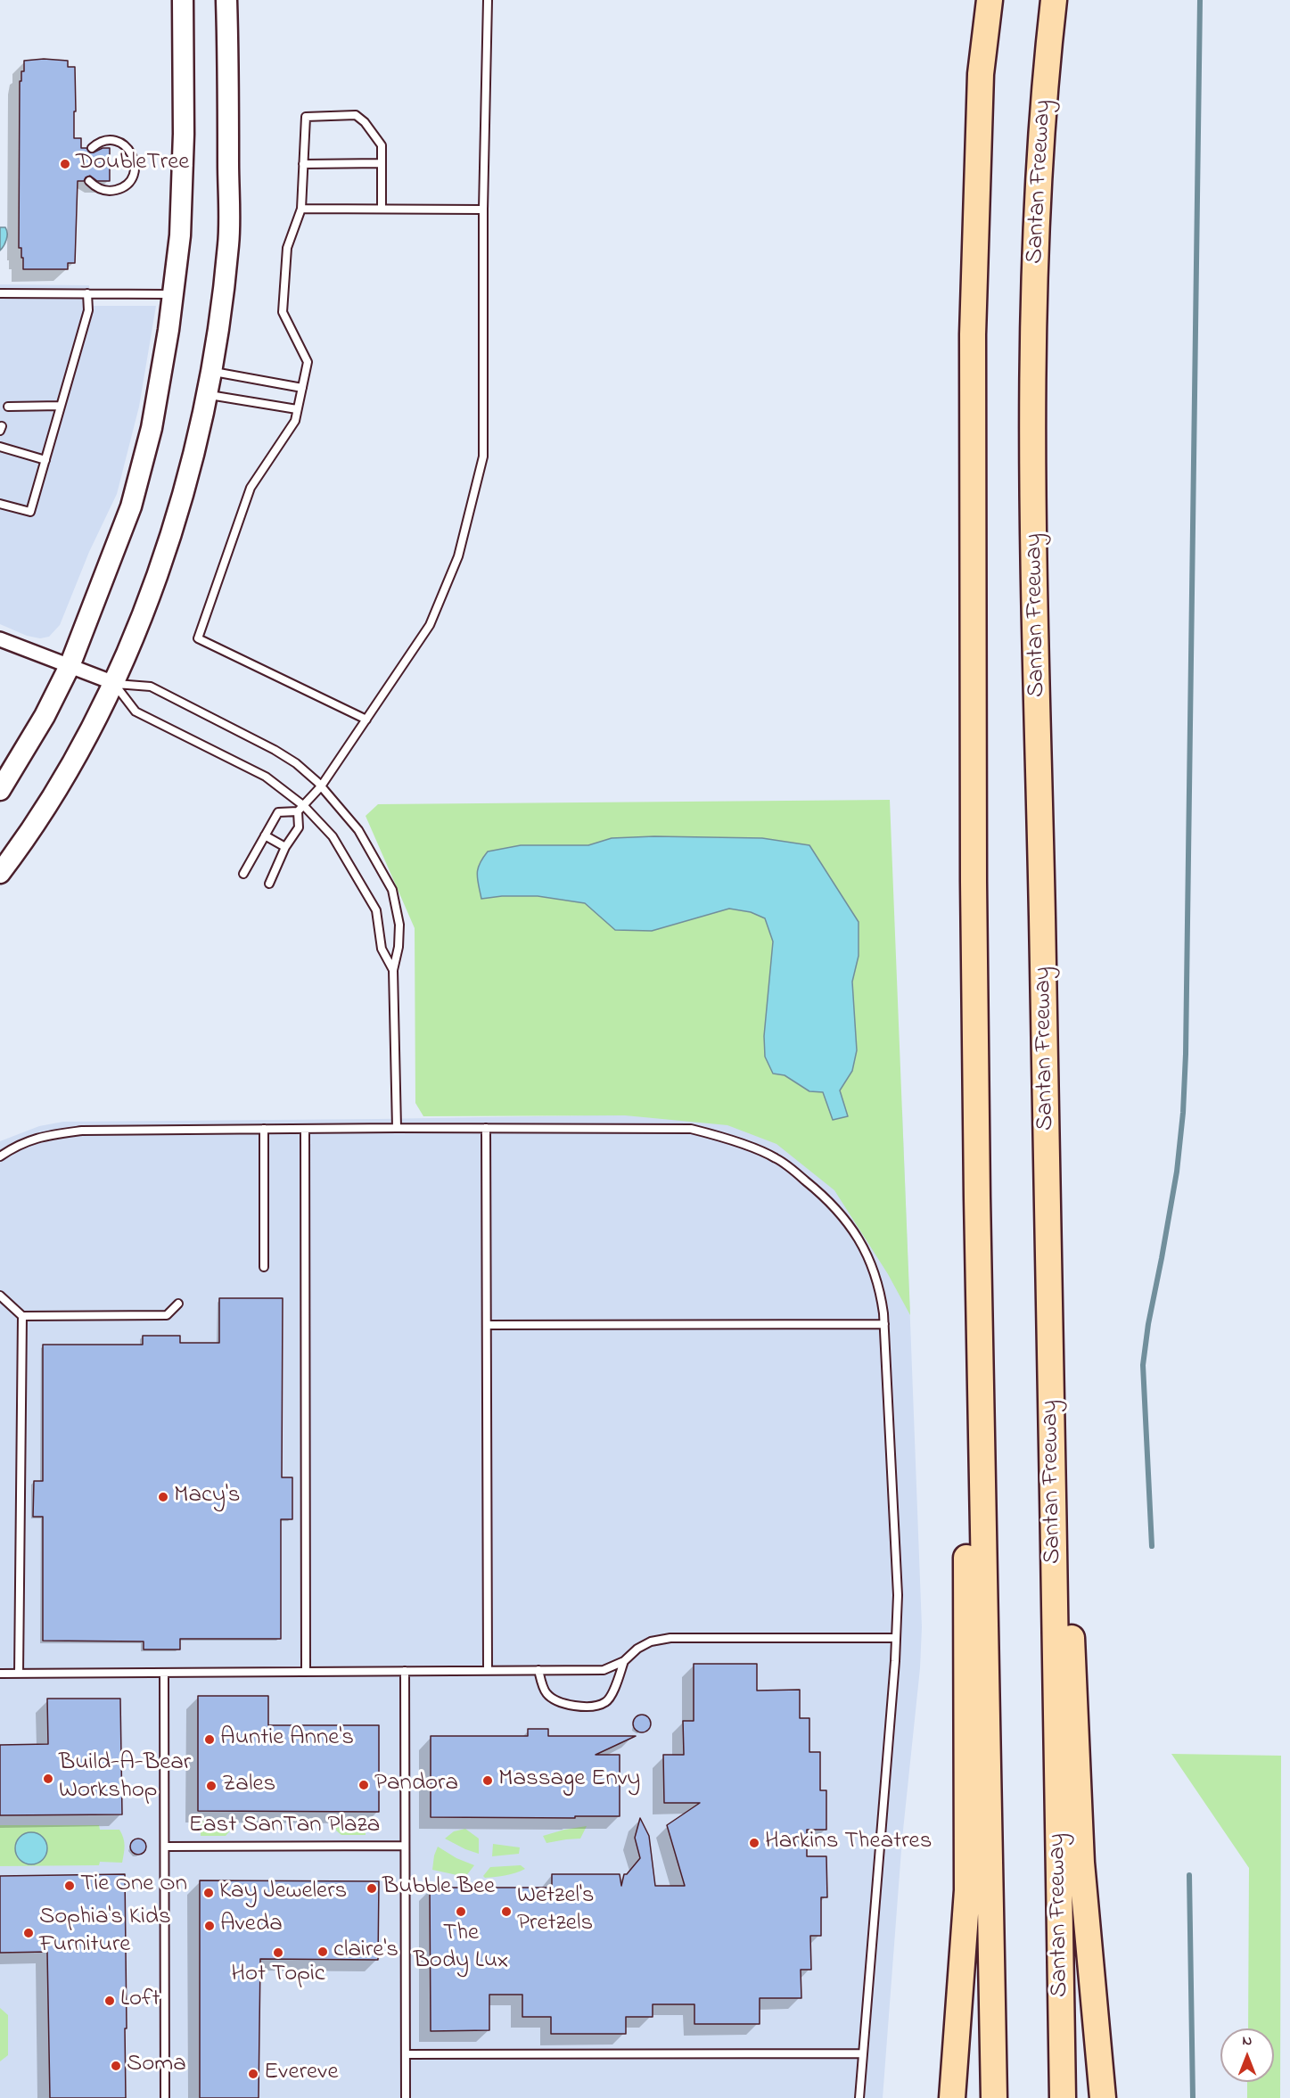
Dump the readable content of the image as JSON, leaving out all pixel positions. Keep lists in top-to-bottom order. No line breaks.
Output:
{"streets":{"highway":["Santan Freeway"],"lane":["East SanTan Plaza"]},"places":["DoubleTree","Macy's","Auntie Anne's","Build-A-Bear Workshop","Massage Envy","Pandora","Zales","Harkins Theatres","Tie One On","Bubble Bee","Kay Jewelers","The Body Lux","Wetzel's Pretzels","Aveda","Sophia's Kids Furniture","claire's","Hot Topic","Loft","Soma","Evereve"],"north":"top"}
